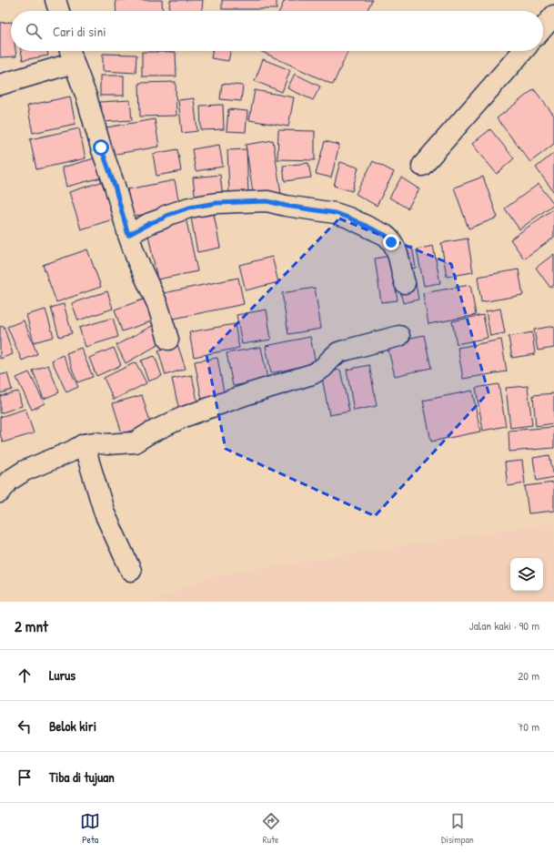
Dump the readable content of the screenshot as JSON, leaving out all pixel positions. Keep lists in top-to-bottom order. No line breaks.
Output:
{"page":{"search":"Cari di sini","heading":["2 mnt","Jalan kaki · 90 m"],"list":[["Lurus","20 m"],["Belok kiri","70 m"],"Tiba di tujuan"],"nav":["Peta","Rute","Disimpan"]}}
